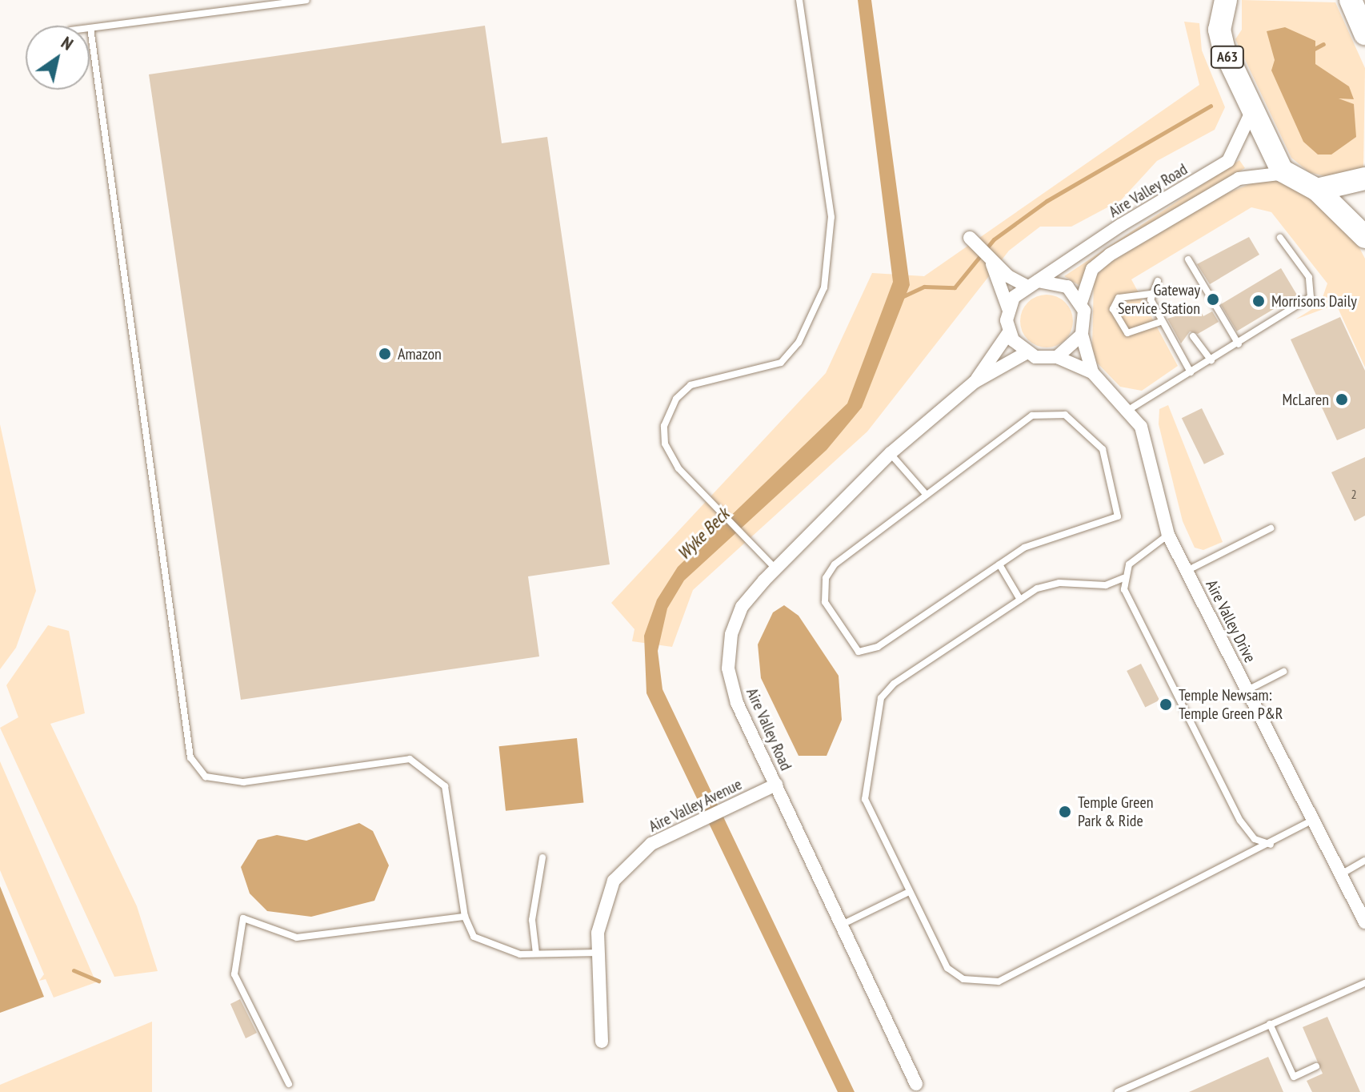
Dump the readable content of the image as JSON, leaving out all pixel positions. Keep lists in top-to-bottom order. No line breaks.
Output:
{"streets":{"highway":["A63"],"street":["Aire Valley Road","Aire Valley Drive","Aire Valley Avenue"]},"crossings":[["A63","Aire Valley Road"],["Aire Valley Road","Aire Valley Drive"],["Aire Valley Road","Aire Valley Avenue"]],"water":["Wyke Beck"],"places":["Gateway Service Station","Morrisons Daily","Amazon","McLaren","Temple Newsam: Temple Green P&R","Temple Green Park & Ride"],"house_numbers":["2"],"north":"top right"}
